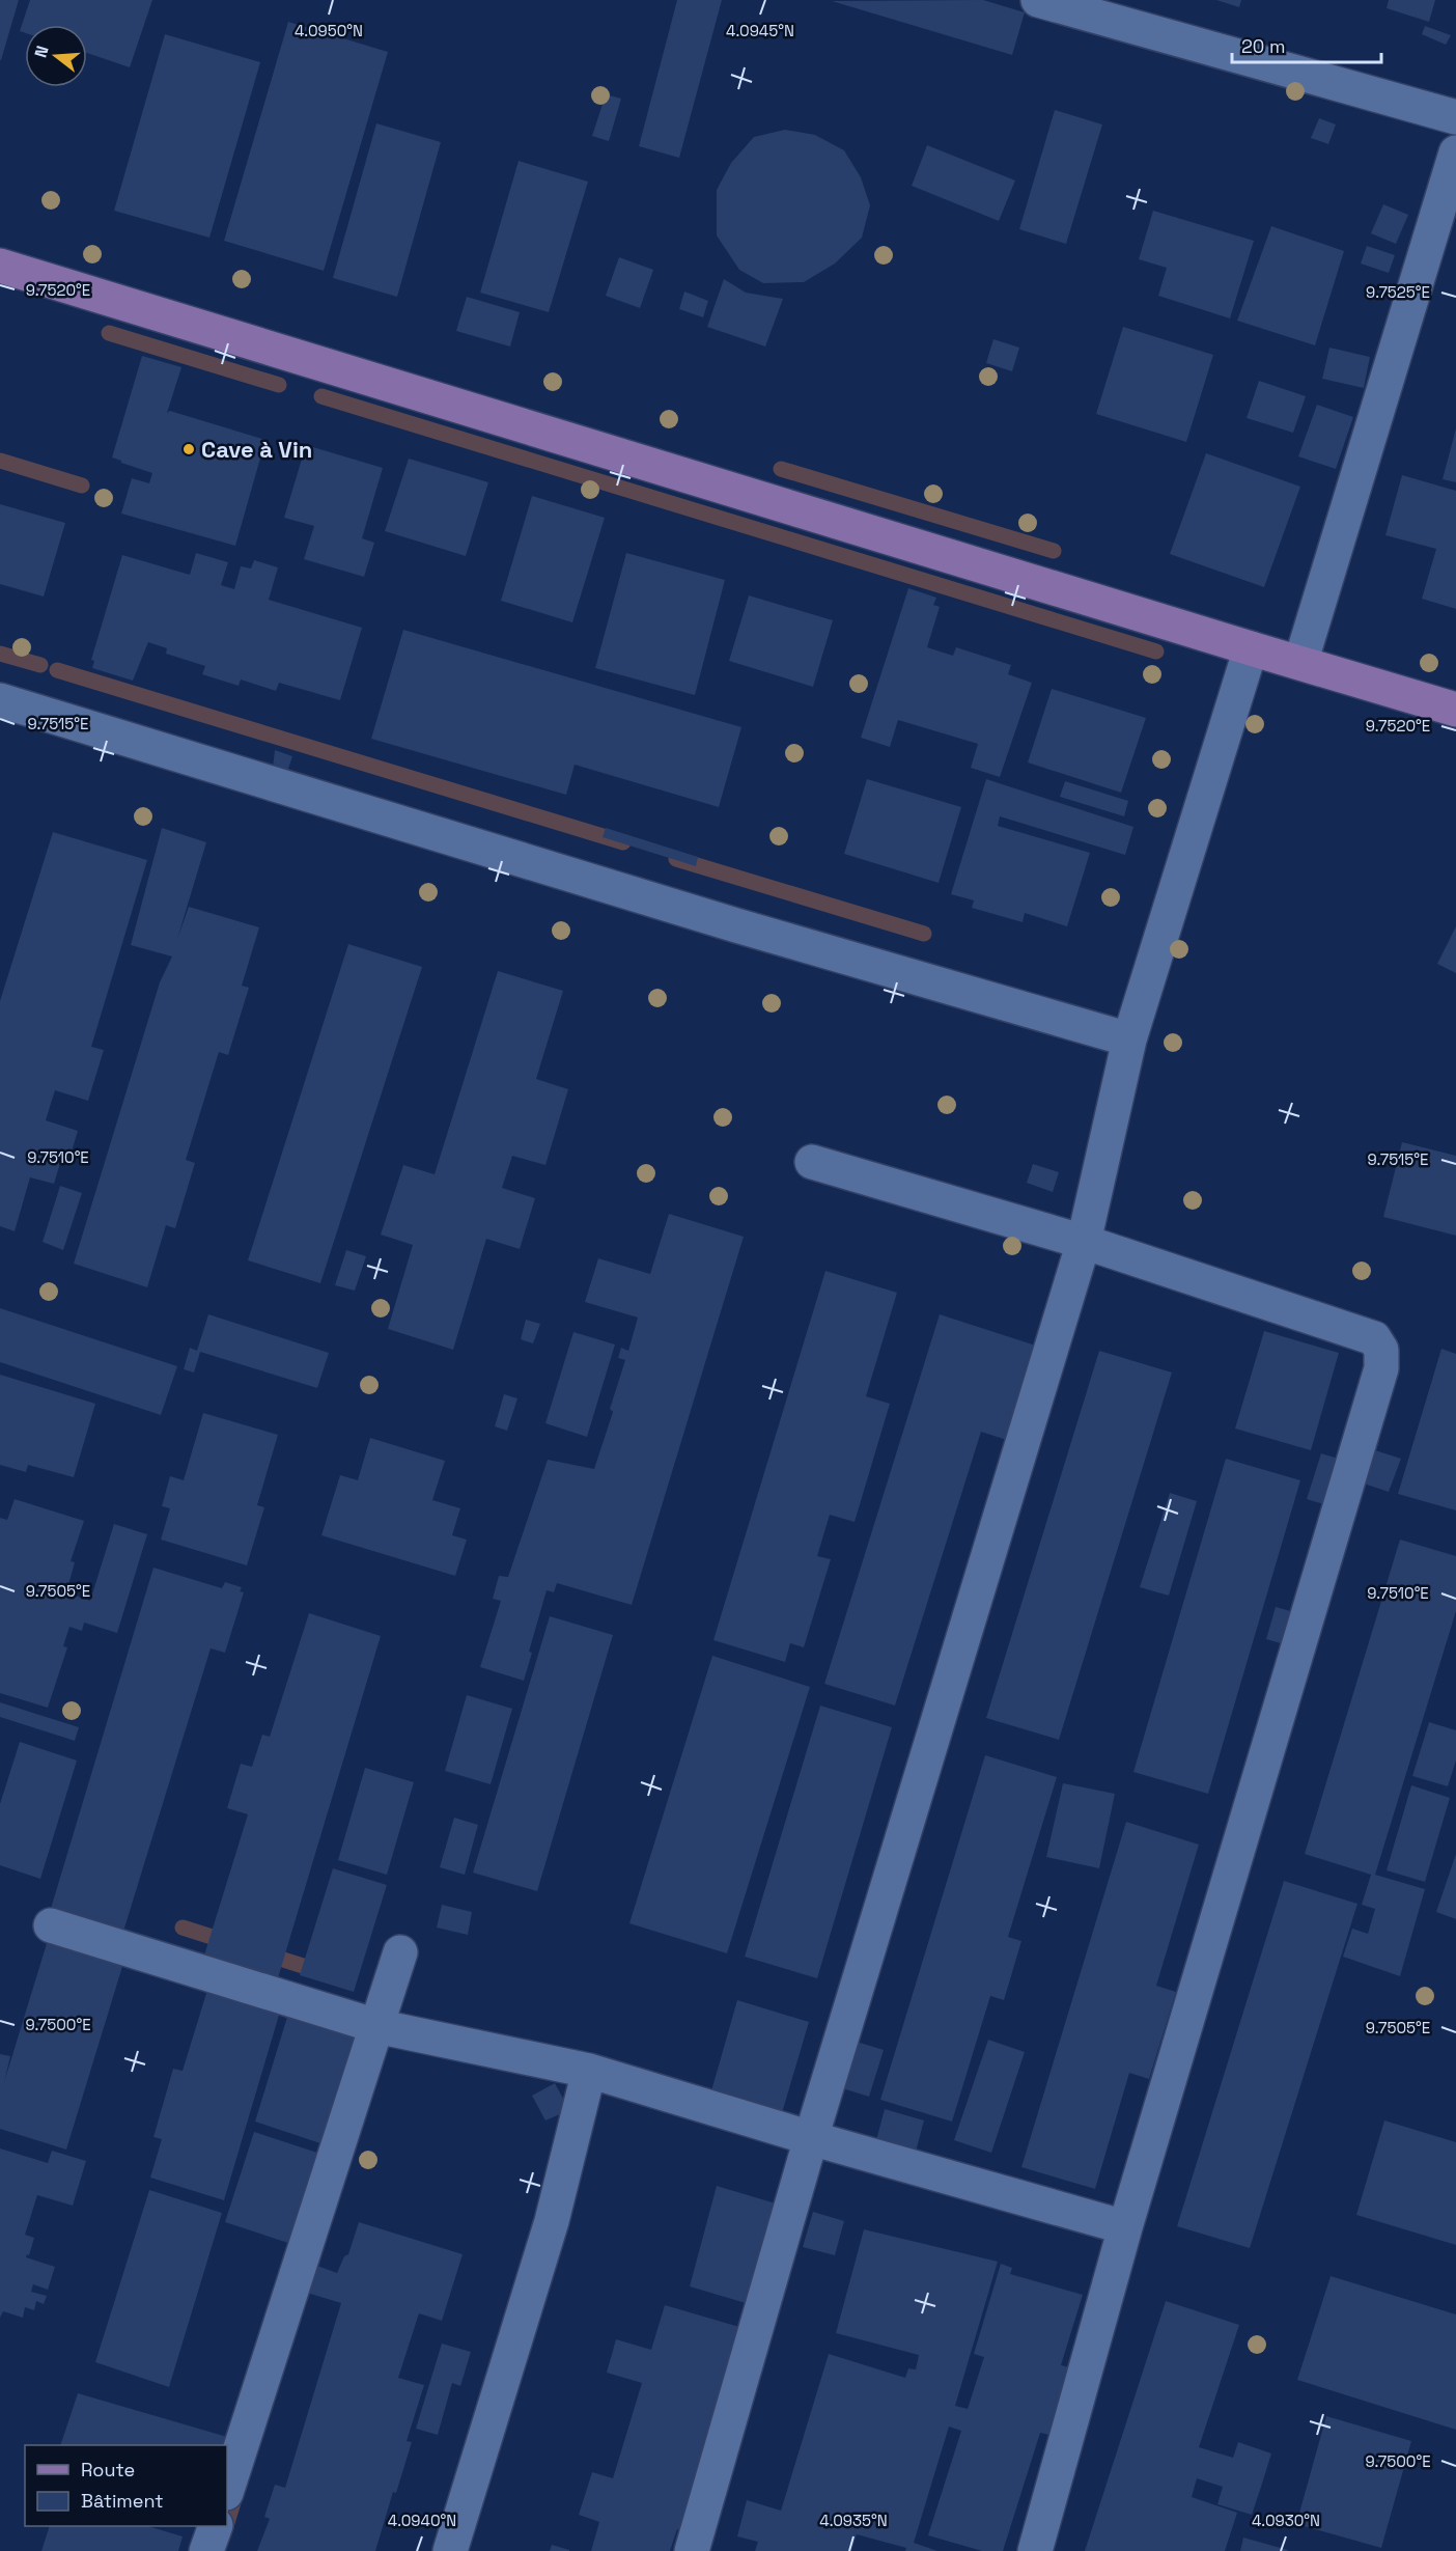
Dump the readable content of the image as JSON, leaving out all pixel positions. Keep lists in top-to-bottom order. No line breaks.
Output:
{"places":["Cave à Vin"],"legend":["Route","Bâtiment"],"scale_bar":"20 m","north":"left","coordinates":["4.0950°N","4.0945°N","9.7520°E","9.7525°E","9.7515°E","9.7510°E","9.7505°E","9.7500°E","4.0940°N","4.0935°N","4.0930°N"]}
